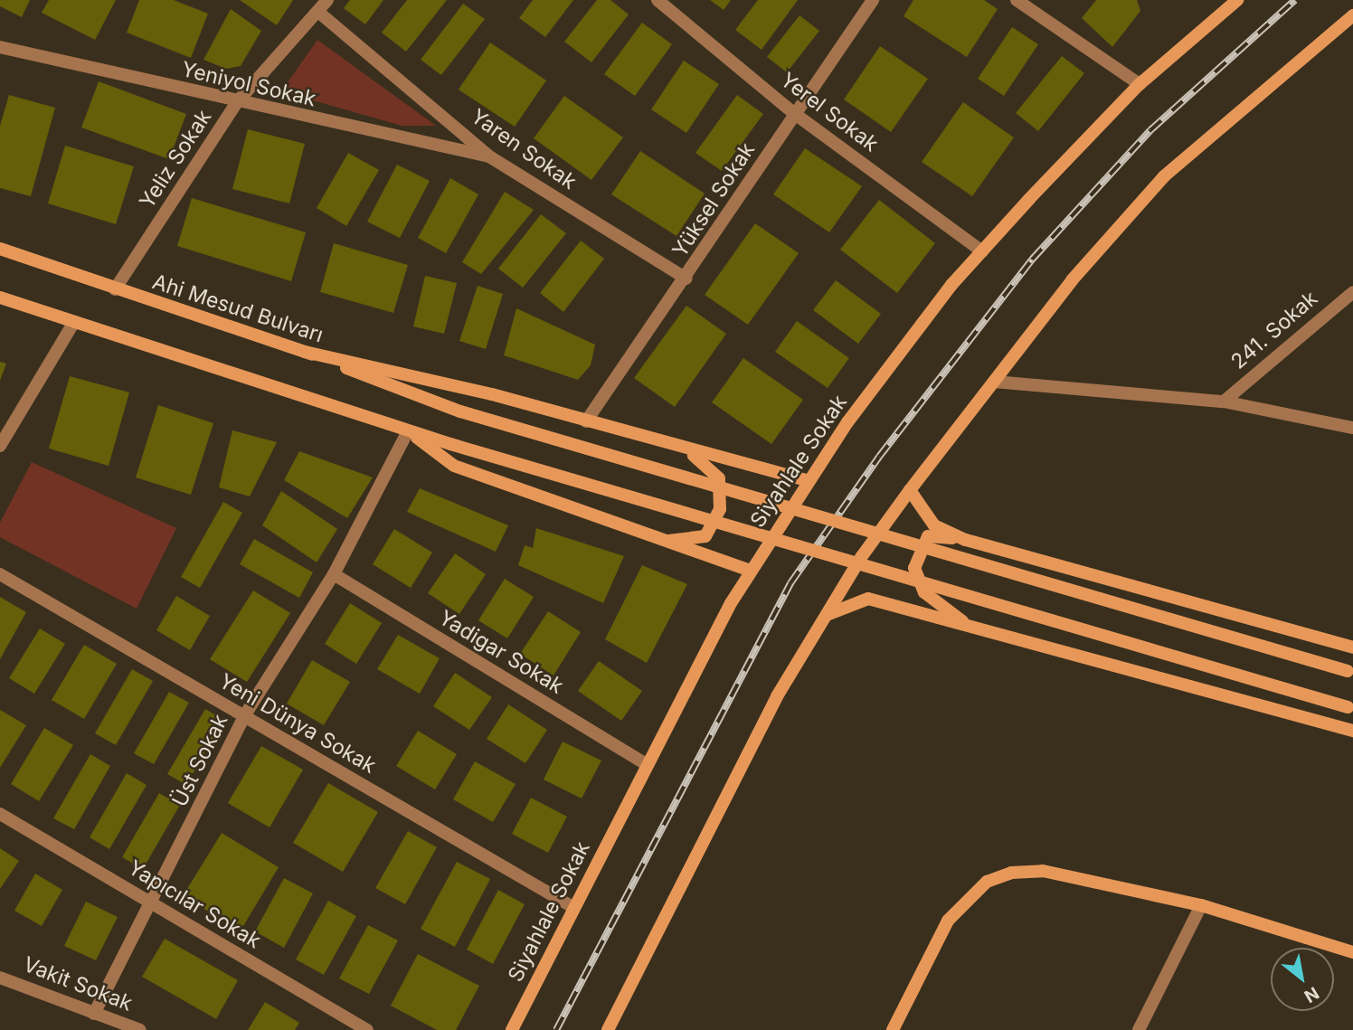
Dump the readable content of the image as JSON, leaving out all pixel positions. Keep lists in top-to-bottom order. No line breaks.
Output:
{"streets":{"main road":["Ahi Mesud Bulvarı","Siyahlale Sokak"],"street":["Yeniyol Sokak","Yerel Sokak","Yaren Sokak","Yeliz Sokak","Yüksel Sokak","241. Sokak","Yadigar Sokak","Yeni Dünya Sokak","Üst Sokak","Yapıcılar Sokak","Vakit Sokak"]},"crossings":[["Yeniyol Sokak","Yaren Sokak"],["Yeniyol Sokak","Yeliz Sokak"],["Yerel Sokak","Yüksel Sokak"],["Yerel Sokak","Siyahlale Sokak"],["Yaren Sokak","Yeliz Sokak"],["Yaren Sokak","Yüksel Sokak"],["Yeliz Sokak","Ahi Mesud Bulvarı"],["Siyahlale Sokak","Yadigar Sokak"],["Siyahlale Sokak","Yeni Dünya Sokak"],["Yadigar Sokak","Üst Sokak"],["Yeni Dünya Sokak","Üst Sokak"],["Üst Sokak","Yapıcılar Sokak"],["Üst Sokak","Vakit Sokak"]],"north":"bottom right"}
